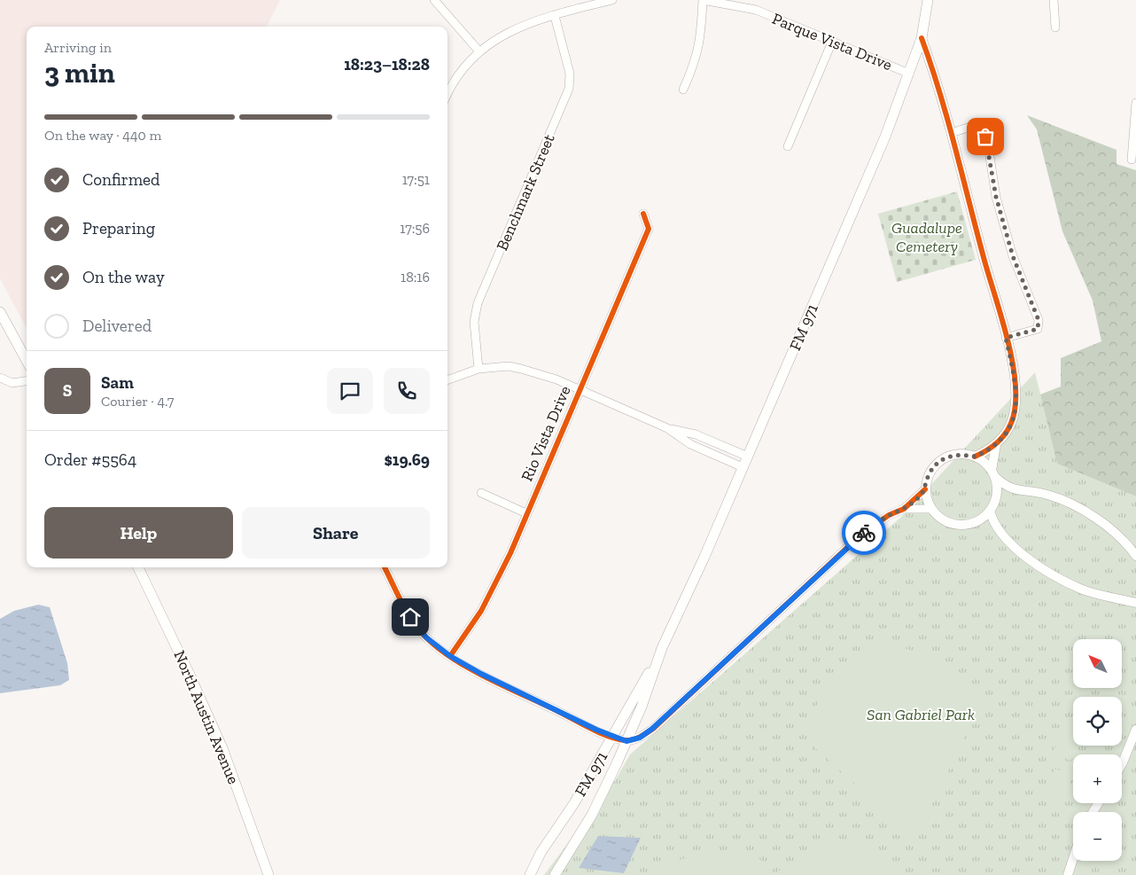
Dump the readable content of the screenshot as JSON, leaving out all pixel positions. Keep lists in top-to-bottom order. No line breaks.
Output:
{"streets":{"main road":["FM 971","North Austin Avenue"],"street":["Parque Vista Drive","Benchmark Street","Rio Vista Drive"]},"crossings":[["Parque Vista Drive","FM 971"]],"parks":["Guadalupe Cemetery","San Gabriel Park"],"north":"top left","page":{"heading":["3 min","Arriving in","18:23–18:28"],"panel":["Sam","Courier · 4.7","Order #5564","$19.69"],"bar":"On the way · 440 m","list":[["Confirmed","17:51"],["Preparing","17:56"],["On the way","18:16"],"Delivered"],"round":"S","buttons":["Help","Share"],"map_buttons":["+","−"]}}
